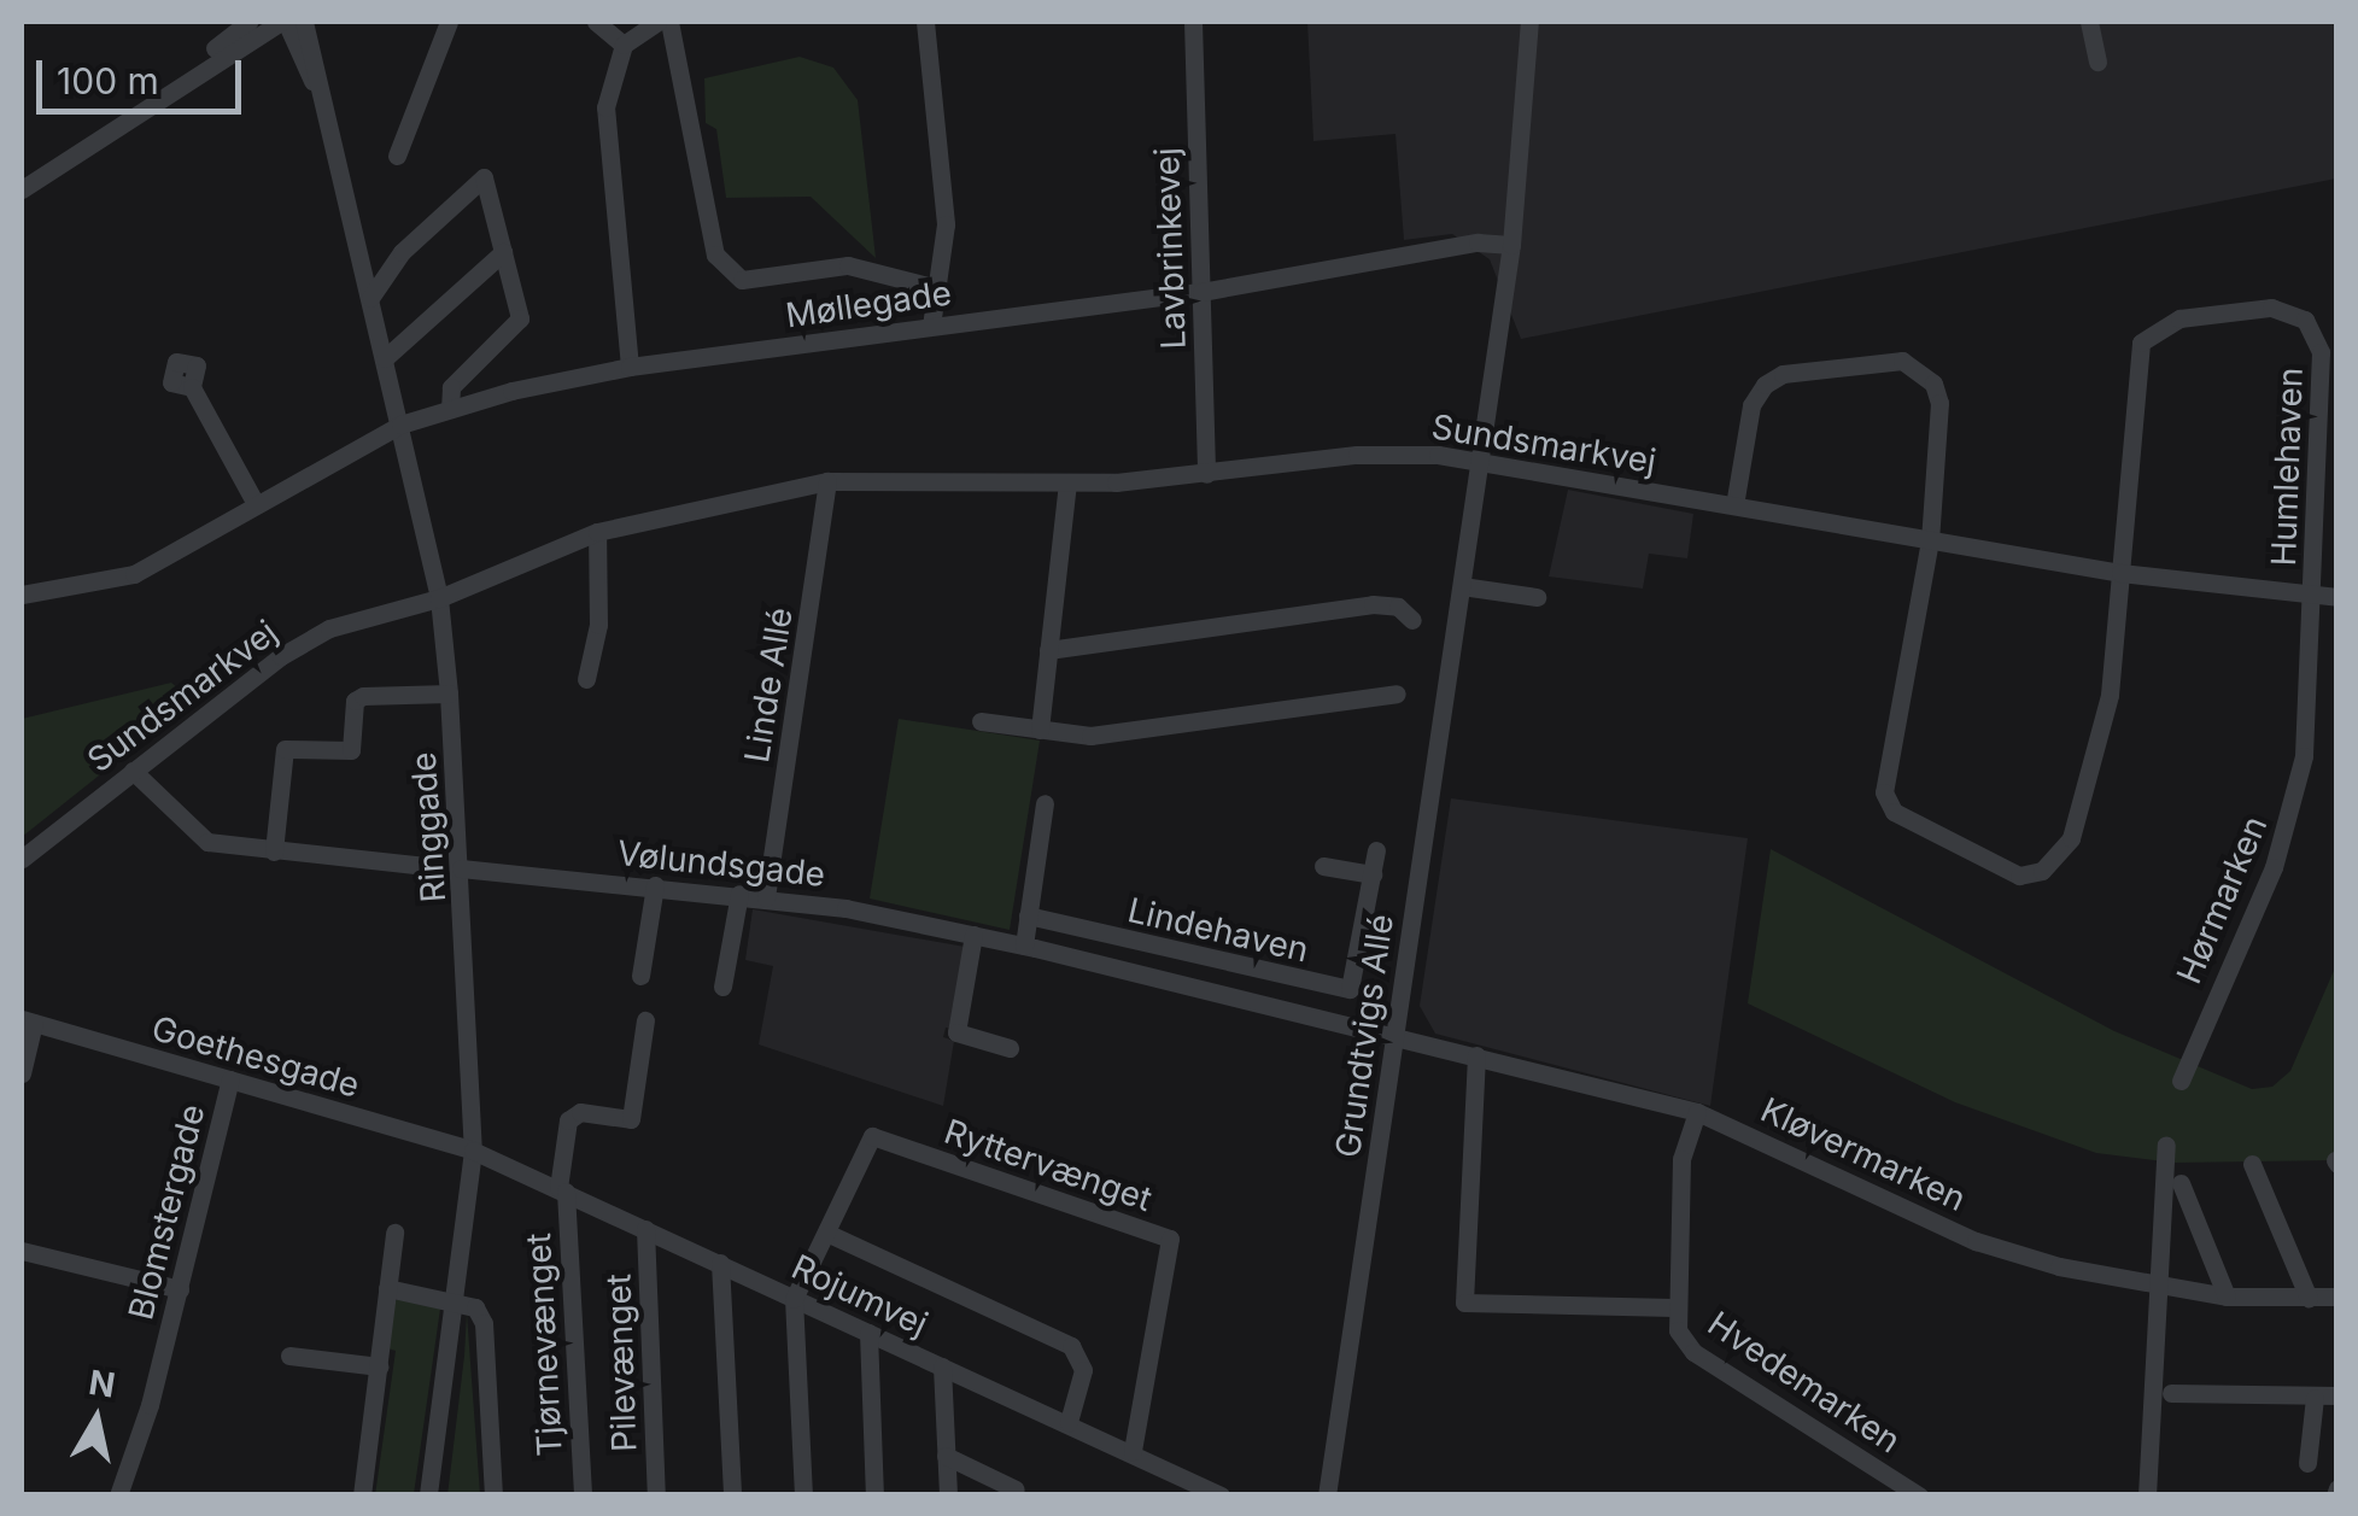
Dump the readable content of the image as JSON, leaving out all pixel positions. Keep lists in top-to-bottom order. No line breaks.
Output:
{"streets":{"street":["Lavbrinkevej","Møllegade","Sundsmarkvej","Humlehaven","Linde Allé","Ringgade","Vølundsgade","Hørmarken","Lindehaven","Grundtvigs Allé","Goethesgade","Kløvermarken","Ryttervænget","Blomstergade","Rojumvej","Tjørnevænget","Pilevænget","Hvedemarken"]},"crossings":[["Lavbrinkevej","Møllegade"],["Lavbrinkevej","Sundsmarkvej"],["Møllegade","Ringgade"],["Møllegade","Grundtvigs Allé"],["Sundsmarkvej","Humlehaven"],["Sundsmarkvej","Linde Allé"],["Sundsmarkvej","Ringgade"],["Sundsmarkvej","Hørmarken"],["Sundsmarkvej","Grundtvigs Allé"],["Humlehaven","Hørmarken"],["Linde Allé","Vølundsgade"],["Ringgade","Vølundsgade"],["Ringgade","Goethesgade"],["Ringgade","Rojumvej"],["Vølundsgade","Grundtvigs Allé"],["Vølundsgade","Kløvermarken"],["Grundtvigs Allé","Kløvermarken"],["Goethesgade","Blomstergade"],["Goethesgade","Rojumvej"],["Kløvermarken","Hvedemarken"],["Ryttervænget","Rojumvej"],["Rojumvej","Tjørnevænget"],["Rojumvej","Pilevænget"]],"scale_bar":"100 m","north":"top"}
